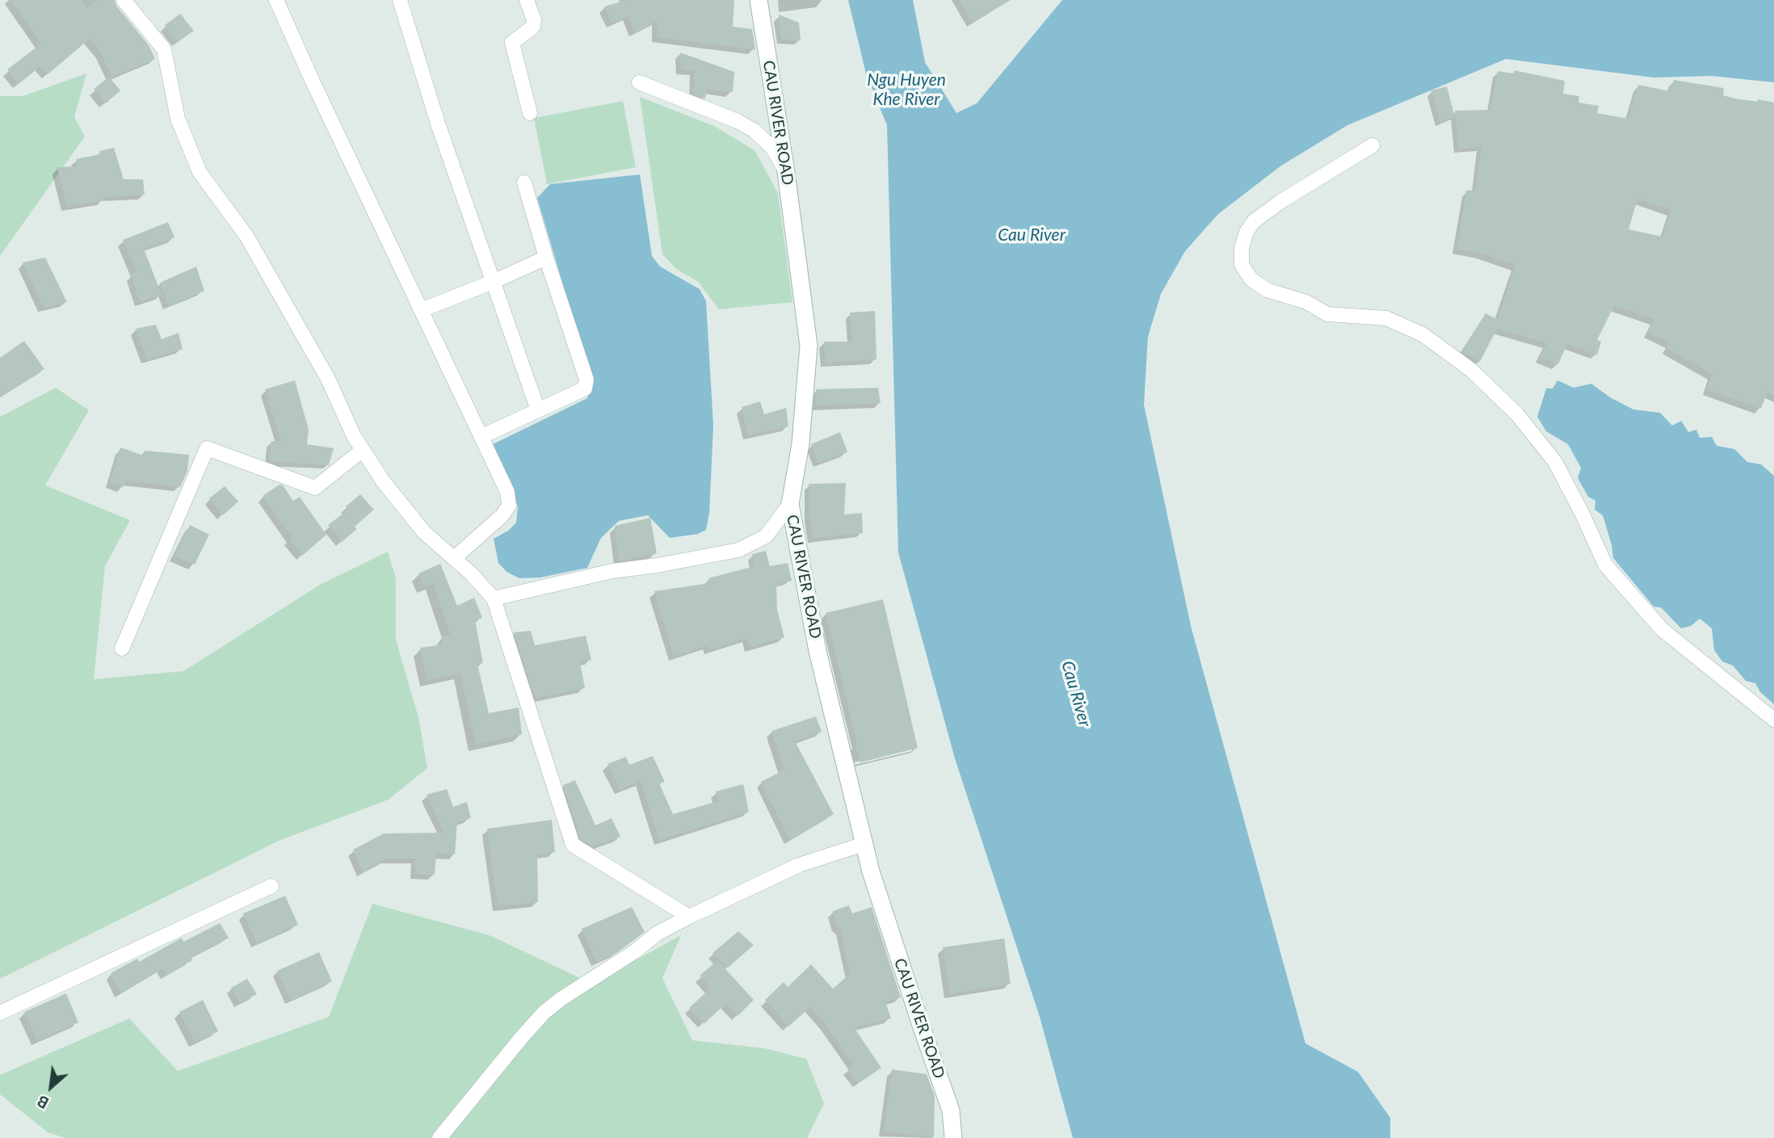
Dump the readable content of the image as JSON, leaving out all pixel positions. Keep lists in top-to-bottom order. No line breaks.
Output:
{"streets":{"main road":["CAU RIVER ROAD"]},"water":["Ngu Huyen Khe River","Cau River"],"north":"bottom left"}
